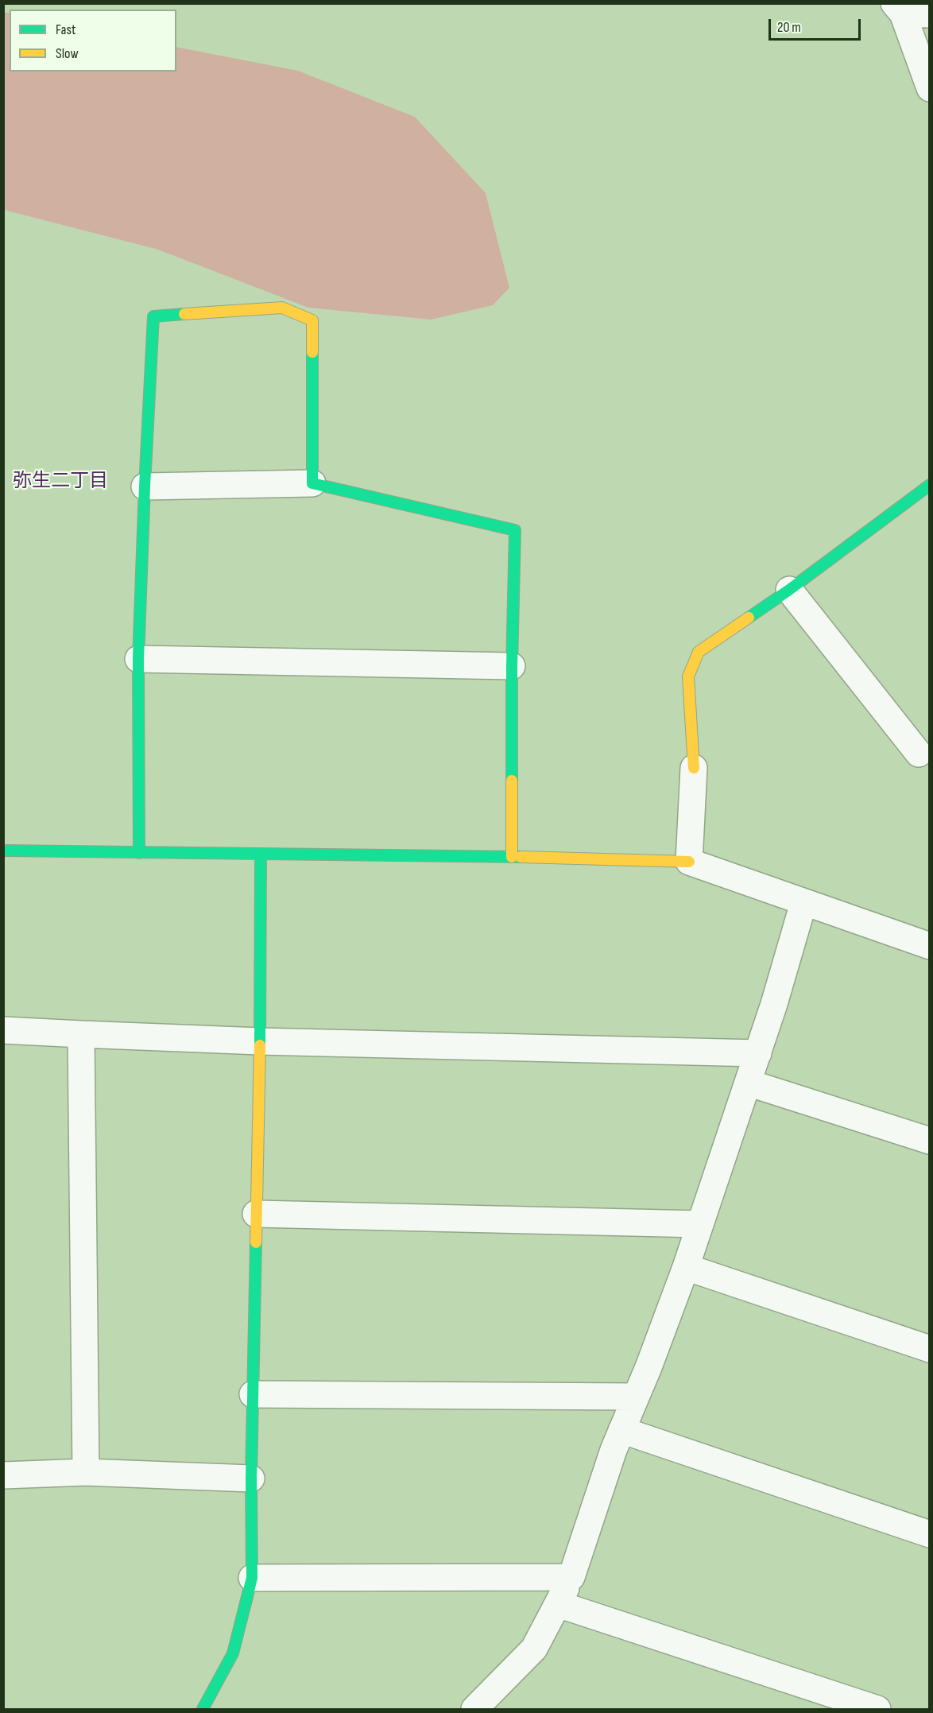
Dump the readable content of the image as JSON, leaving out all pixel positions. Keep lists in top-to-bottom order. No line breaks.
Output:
{"districts":["弥生二丁目"],"legend":["Fast","Slow"],"scale_bar":"20 m"}
